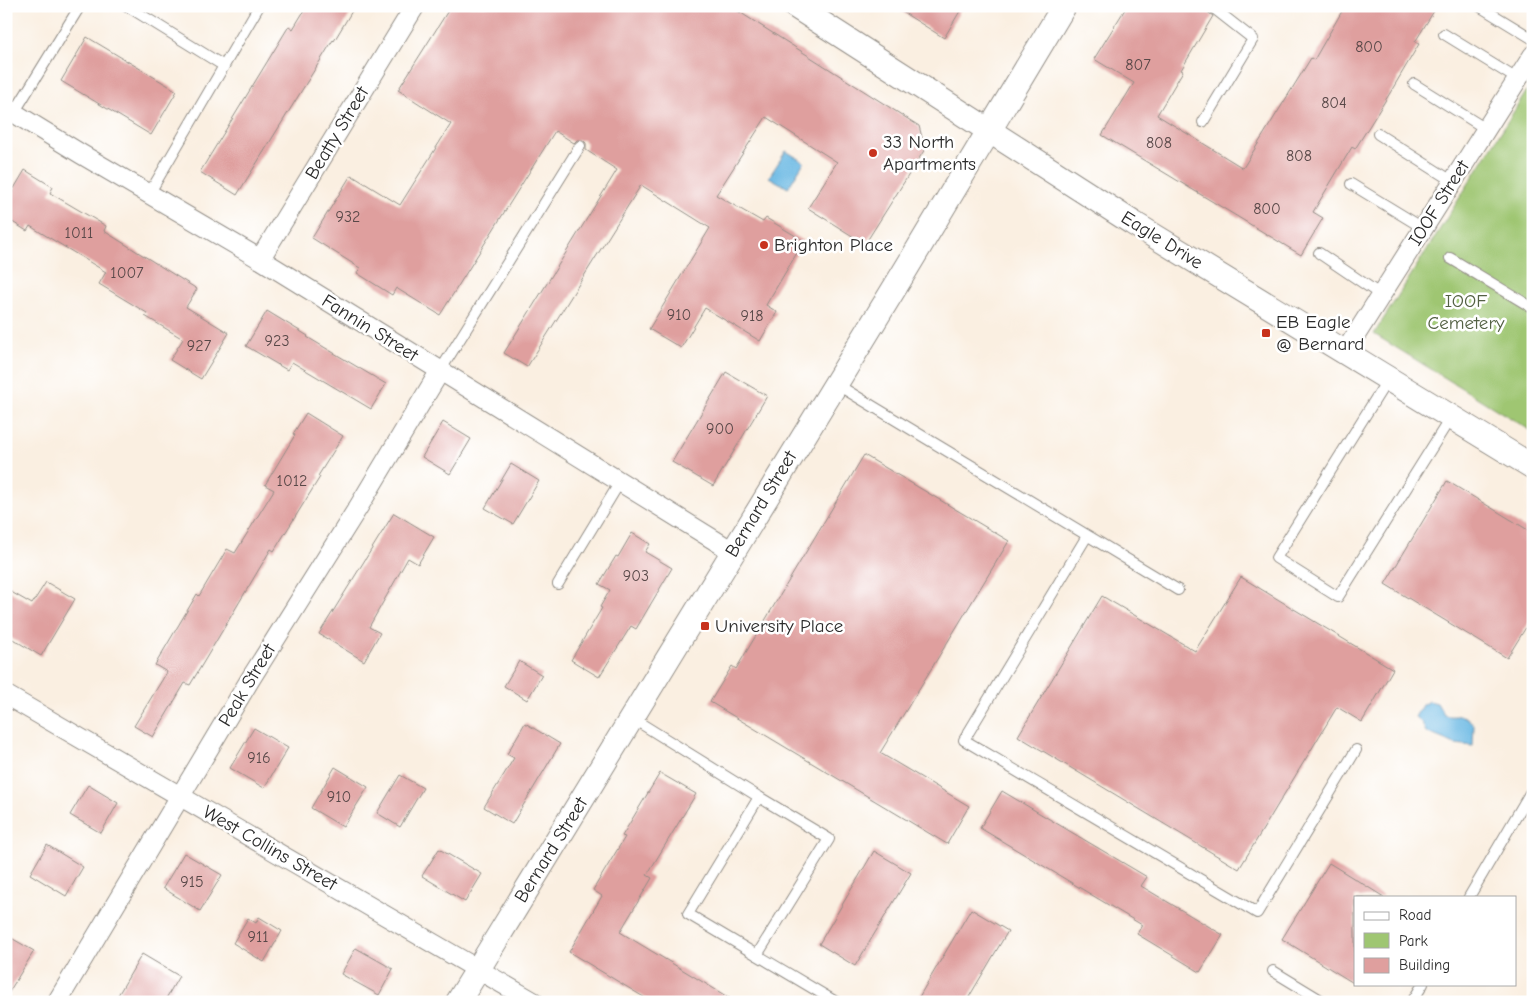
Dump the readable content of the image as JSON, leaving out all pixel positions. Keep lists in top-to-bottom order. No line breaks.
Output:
{"streets":{"street":["Beatty Street","IOOF Street","Eagle Drive","Fannin Street","Bernard Street","Peak Street","West Collins Street"]},"crossings":[["Beatty Street","Fannin Street"],["IOOF Street","Eagle Drive"],["Eagle Drive","Bernard Street"],["Fannin Street","Bernard Street"],["Fannin Street","Peak Street"],["Bernard Street","West Collins Street"],["Peak Street","West Collins Street"]],"parks":["IOOF Cemetery"],"places":{"other":["33 North Apartments","Brighton Place"],"transit":["EB Eagle @ Bernard","University Place"]},"house_numbers":["800","807","804","808","808","800","932","1011","1007","910","918","923","927","900","1012","903","916","910","915","911"],"legend":["Road","Park","Building"]}
